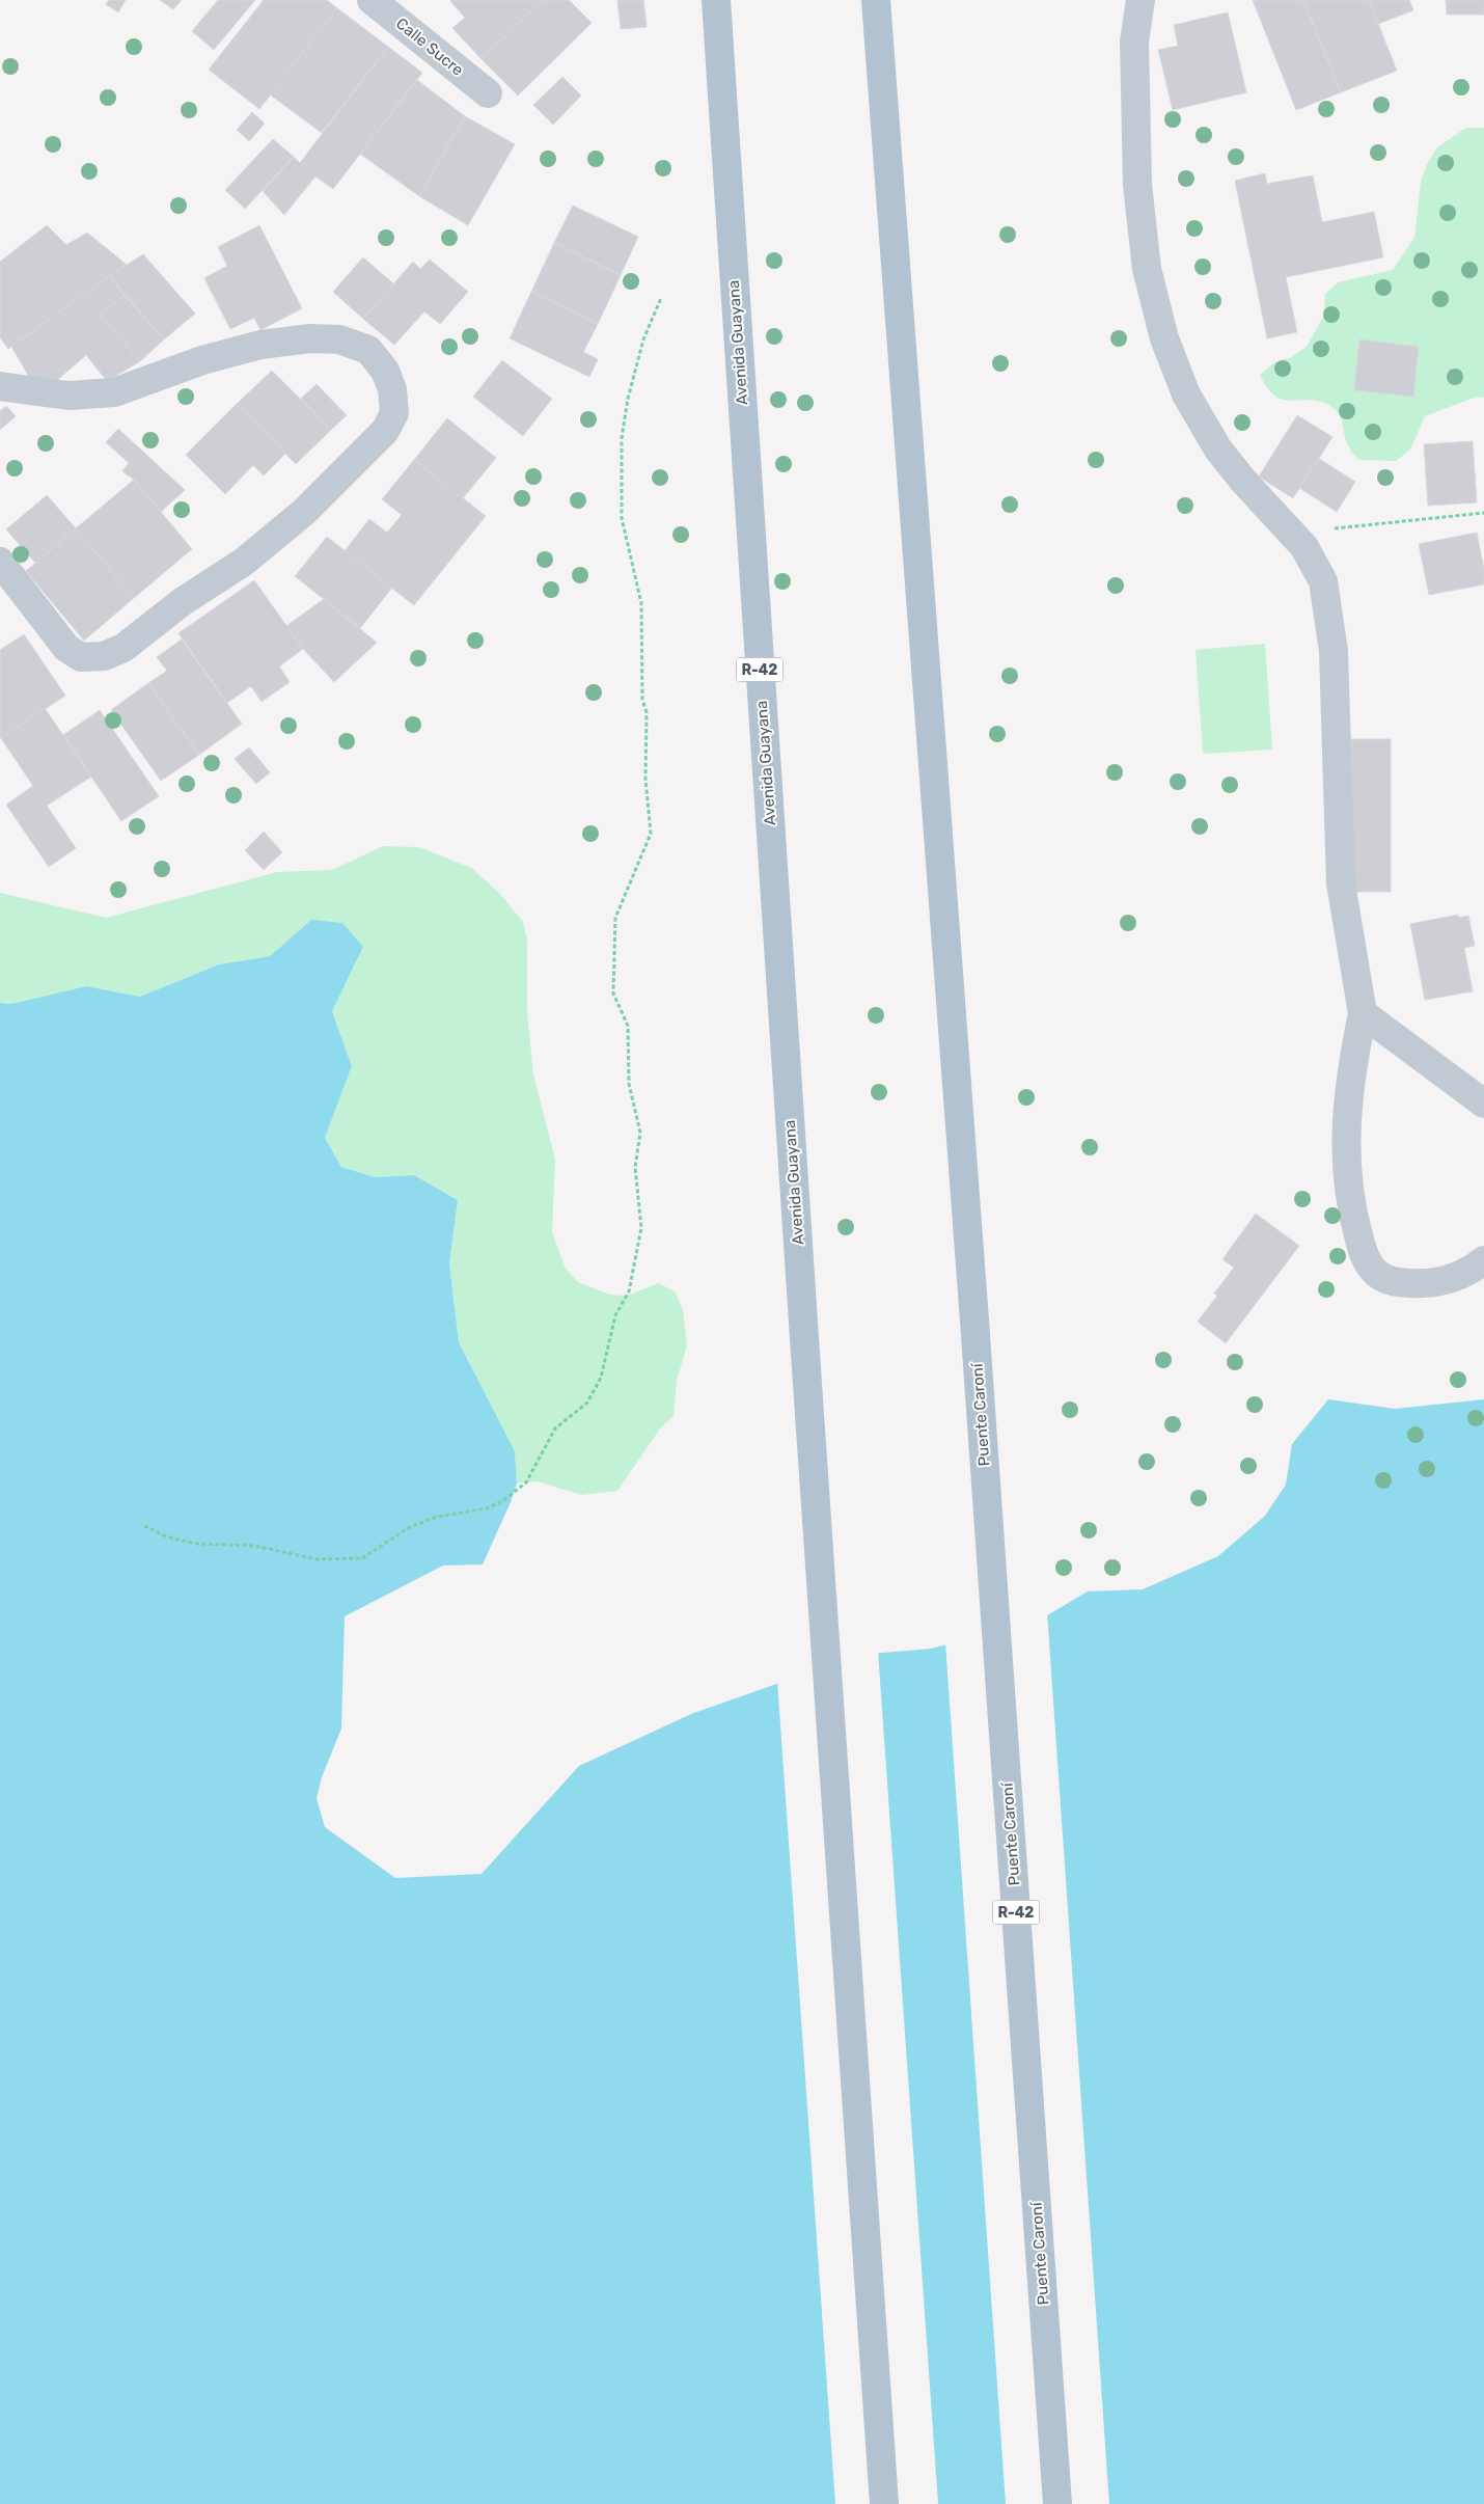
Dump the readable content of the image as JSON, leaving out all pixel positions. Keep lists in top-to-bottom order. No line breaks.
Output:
{"streets":{"main road":["Avenida Guayana","R-42","Puente Caroní"],"street":["Calle Sucre"]}}
